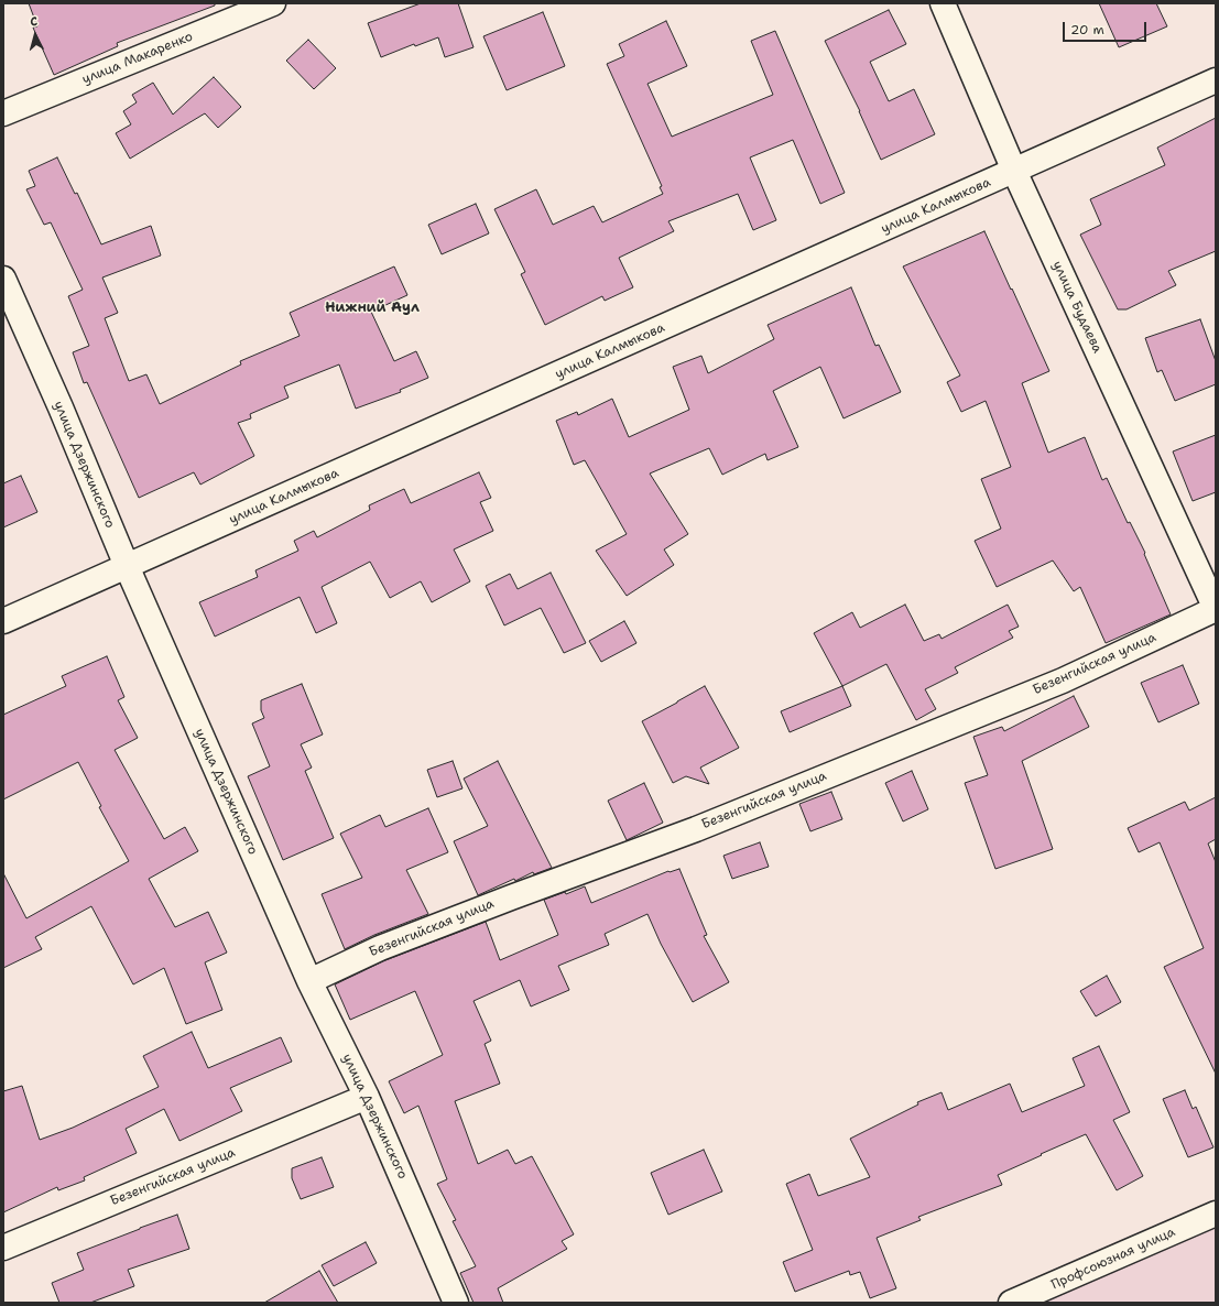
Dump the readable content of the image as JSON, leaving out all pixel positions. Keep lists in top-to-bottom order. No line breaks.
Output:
{"streets":{"street":["улица Макаренко","улица Калмыкова","улица Будаева","улица Дзержинского","Безенгийская улица","Профсоюзная улица"]},"crossings":[["улица Калмыкова","улица Будаева"],["улица Калмыкова","улица Дзержинского"],["улица Будаева","Безенгийская улица"],["улица Дзержинского","Безенгийская улица"]],"districts":["Нижний Аул"],"scale_bar":"20 m","north":"top"}
